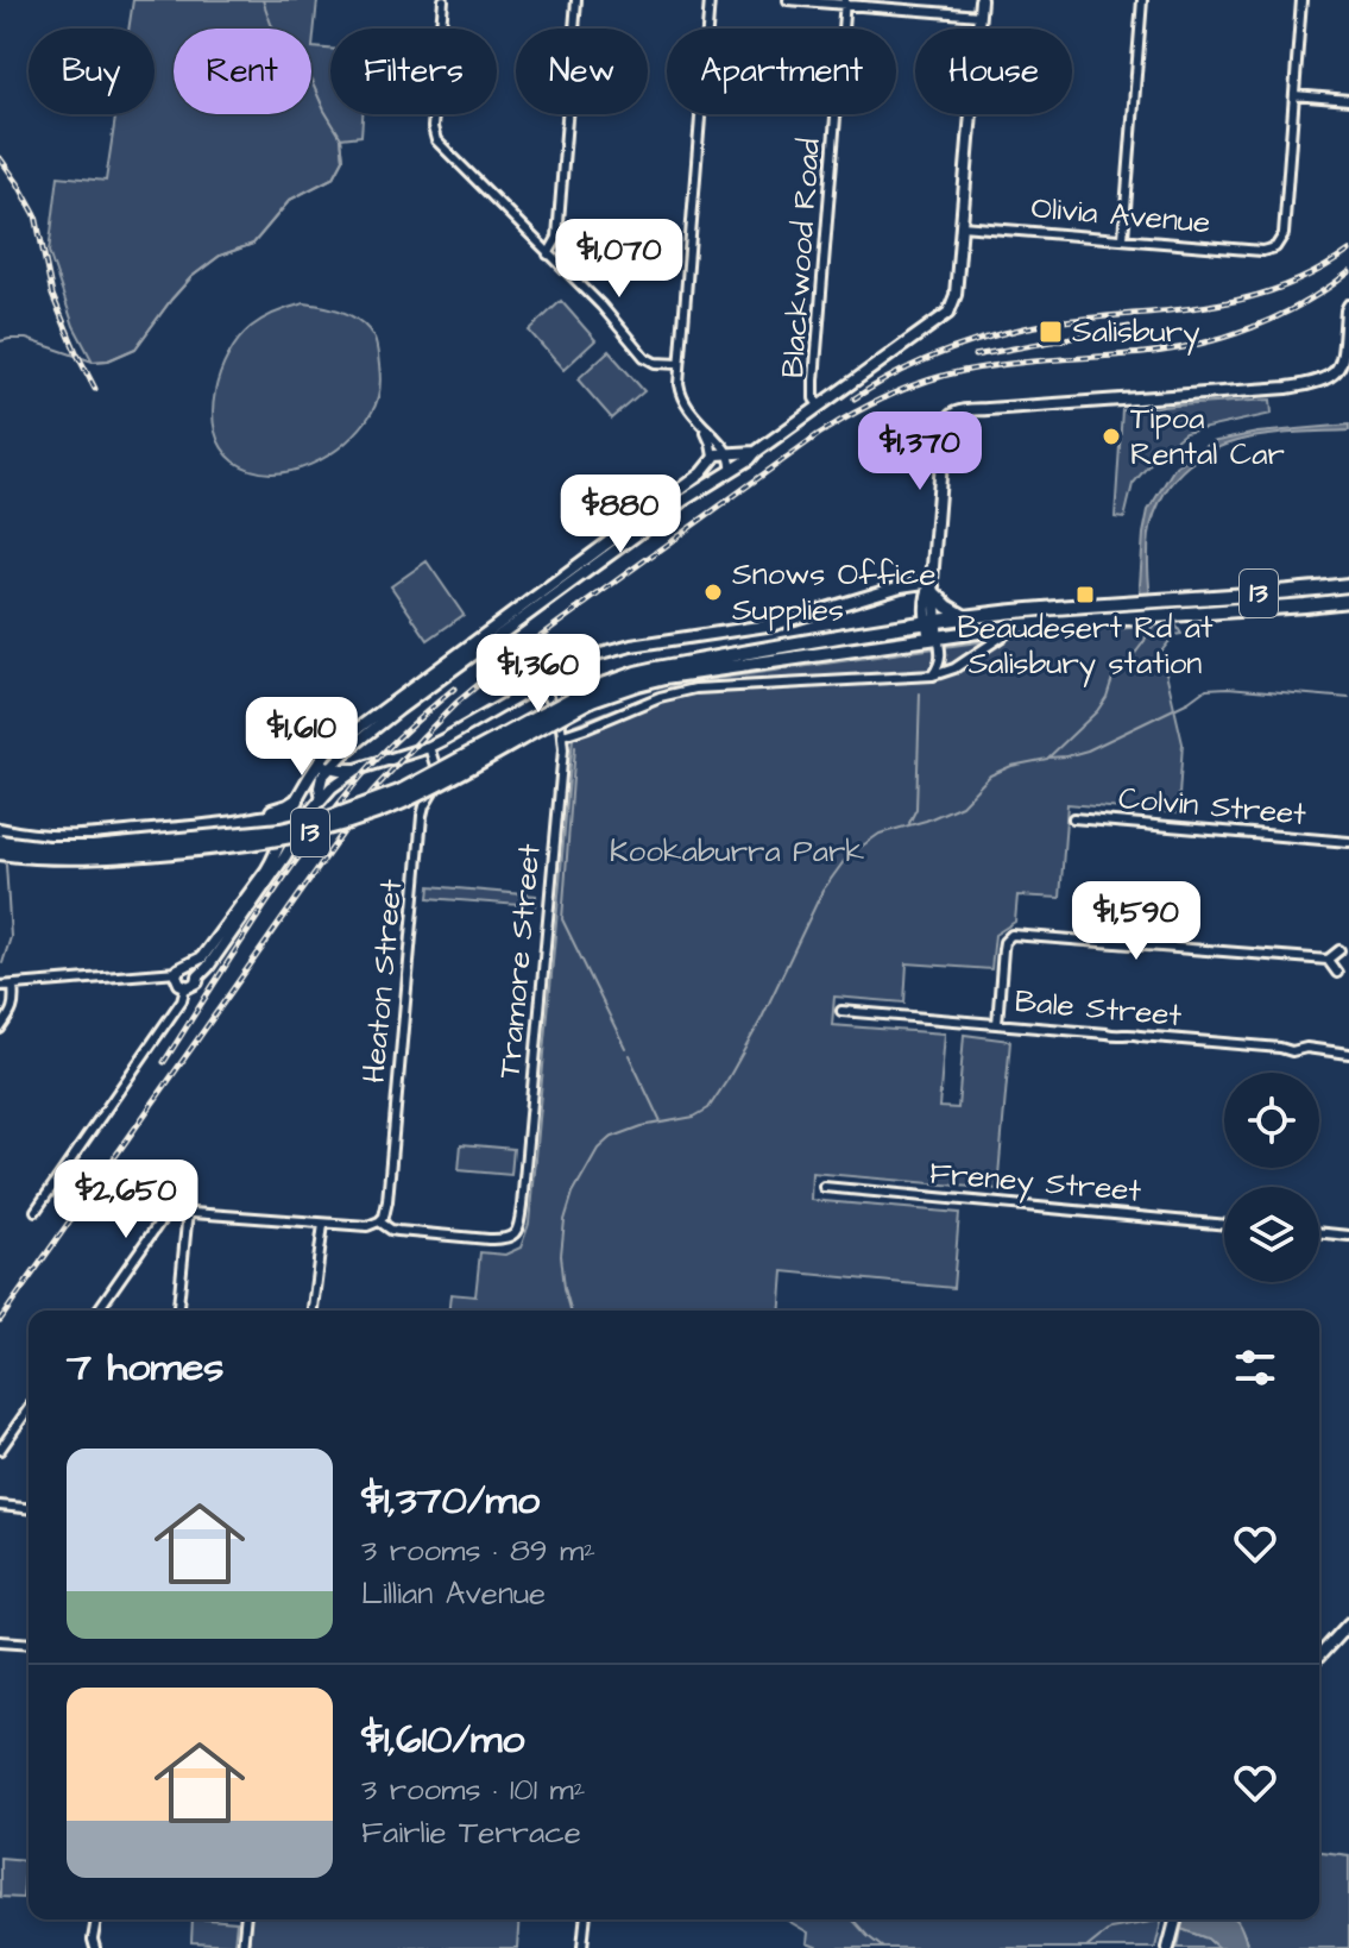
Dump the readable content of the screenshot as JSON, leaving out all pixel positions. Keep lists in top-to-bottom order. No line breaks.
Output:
{"streets":{"highway":["13"],"street":["Olivia Avenue","Blackwood Road","Colvin Street","Tramore Street","Heaton Street","Bale Street","Freney Street"]},"crossings":[["Tramore Street","Heaton Street"]],"parks":["Kookaburra Park"],"places":{"transit":["Salisbury","Beaudesert Rd at Salisbury station"],"other":["Tipoa Rental Car","Snows Office Supplies"]},"page":{"chip":["Buy","Rent","Filters","New","Apartment","House"],"price":["$1,070","$1,370","$880","$1,360","$1,610","$1,590","$2,650"],"heading":"7 homes","list":[{"name":"$1,370/mo","note":"3 rooms · 89 m² · Lillian Avenue"},{"name":"$1,610/mo","note":"3 rooms · 101 m² · Fairlie Terrace"}]}}
